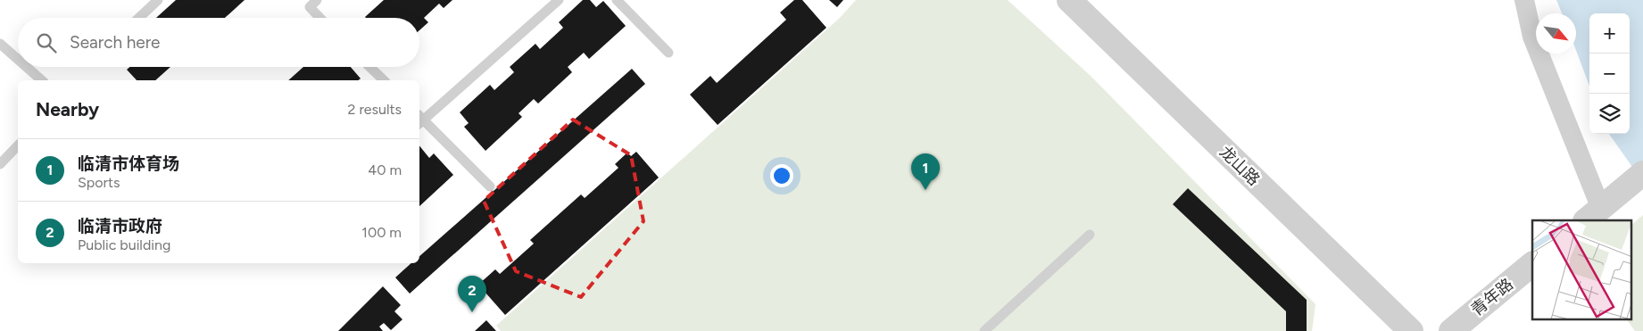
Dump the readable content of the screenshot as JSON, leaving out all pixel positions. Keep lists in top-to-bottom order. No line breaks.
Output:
{"streets":{"street":["龙山路","青年路"]},"north":"bottom right","page":{"map_buttons":["+","−"],"search":"Search here","heading":["Nearby","2 results"],"list":[{"mark":"1","name":"临清市体育场","note":"Sports","value":"40 m"},{"mark":"2","name":"临清市政府","note":"Public building","value":"100 m"}],"pins":["1","2"]}}
